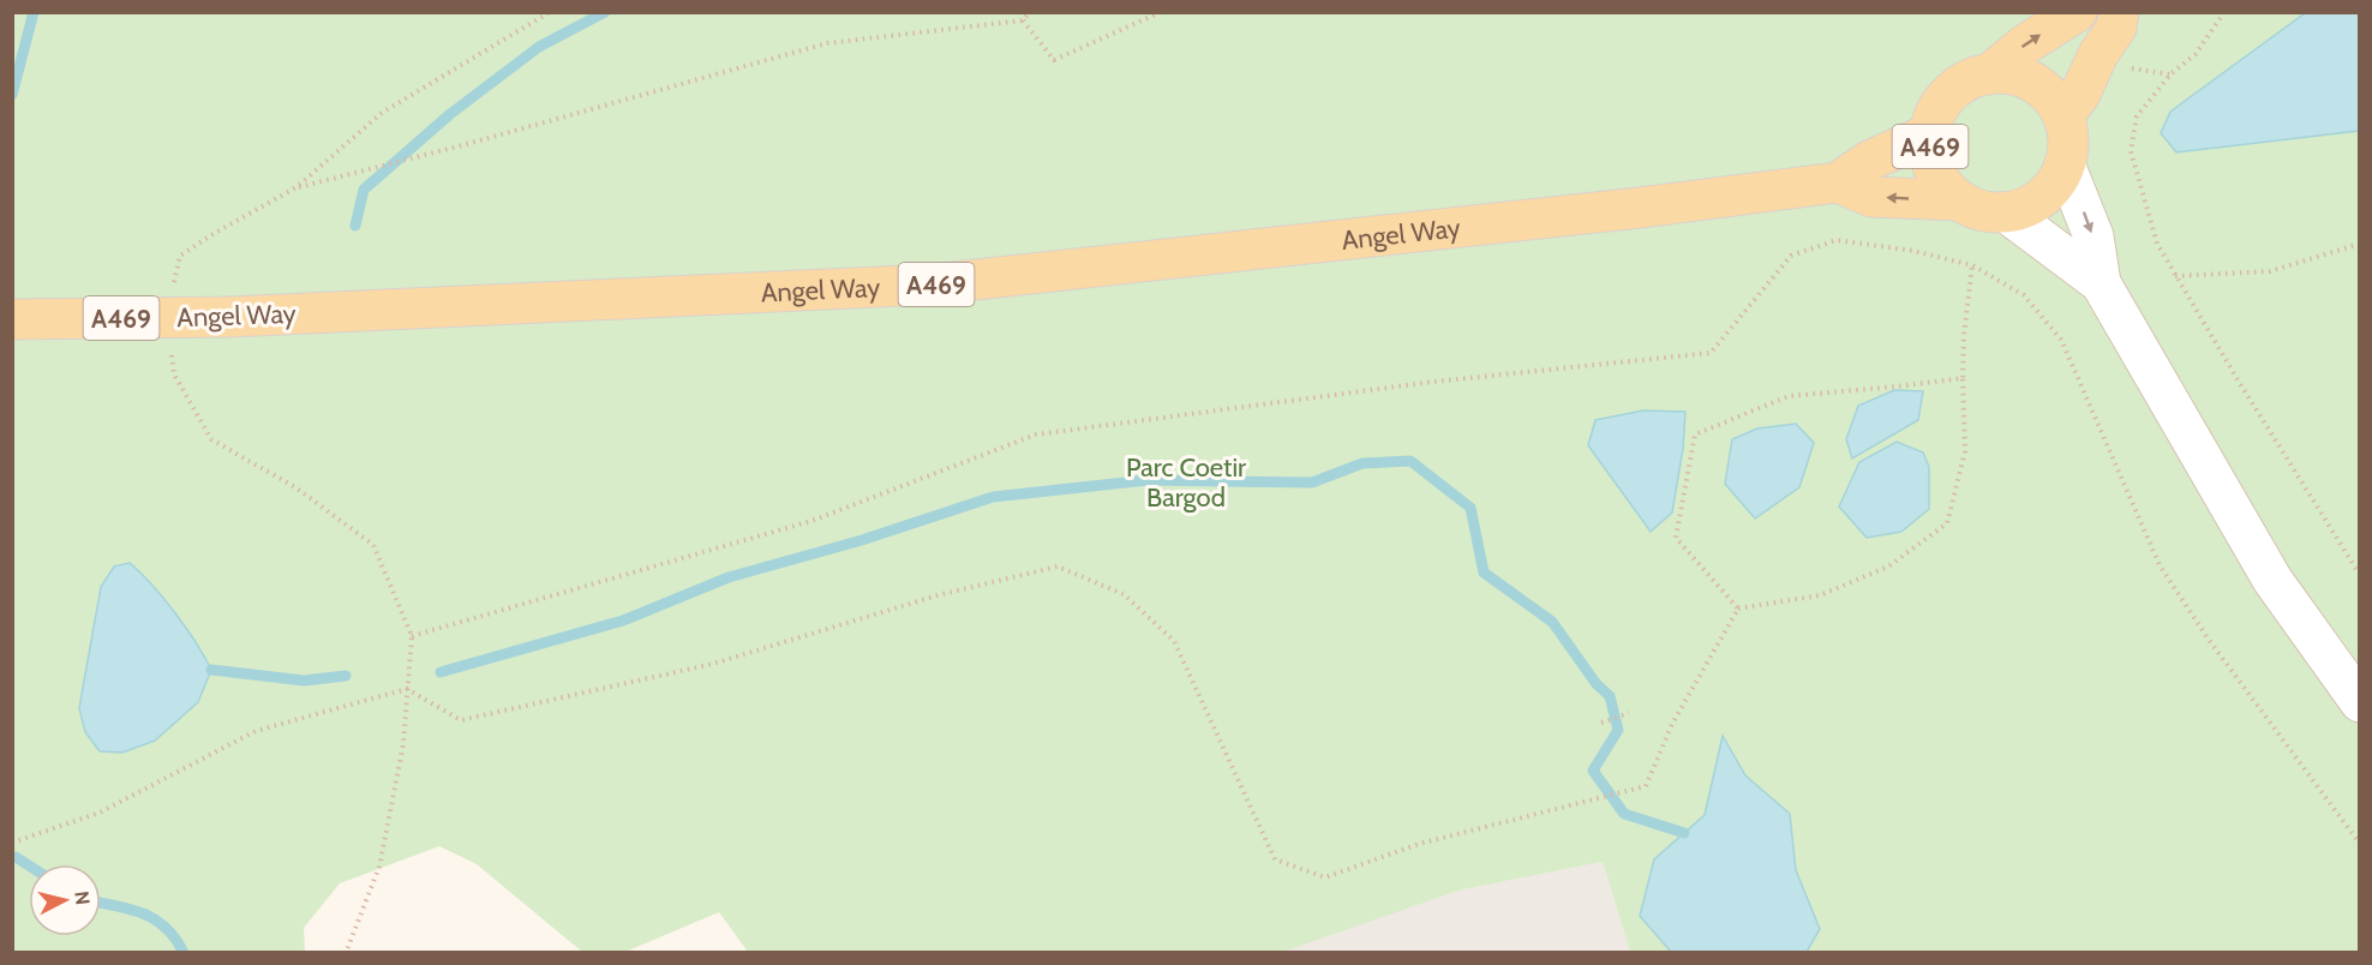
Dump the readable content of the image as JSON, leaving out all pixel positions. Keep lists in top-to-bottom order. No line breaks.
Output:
{"streets":{"main road":["A469","Angel Way"]},"crossings":[["A469","Angel Way"]],"parks":["Parc Coetir Bargod"],"north":"right"}
